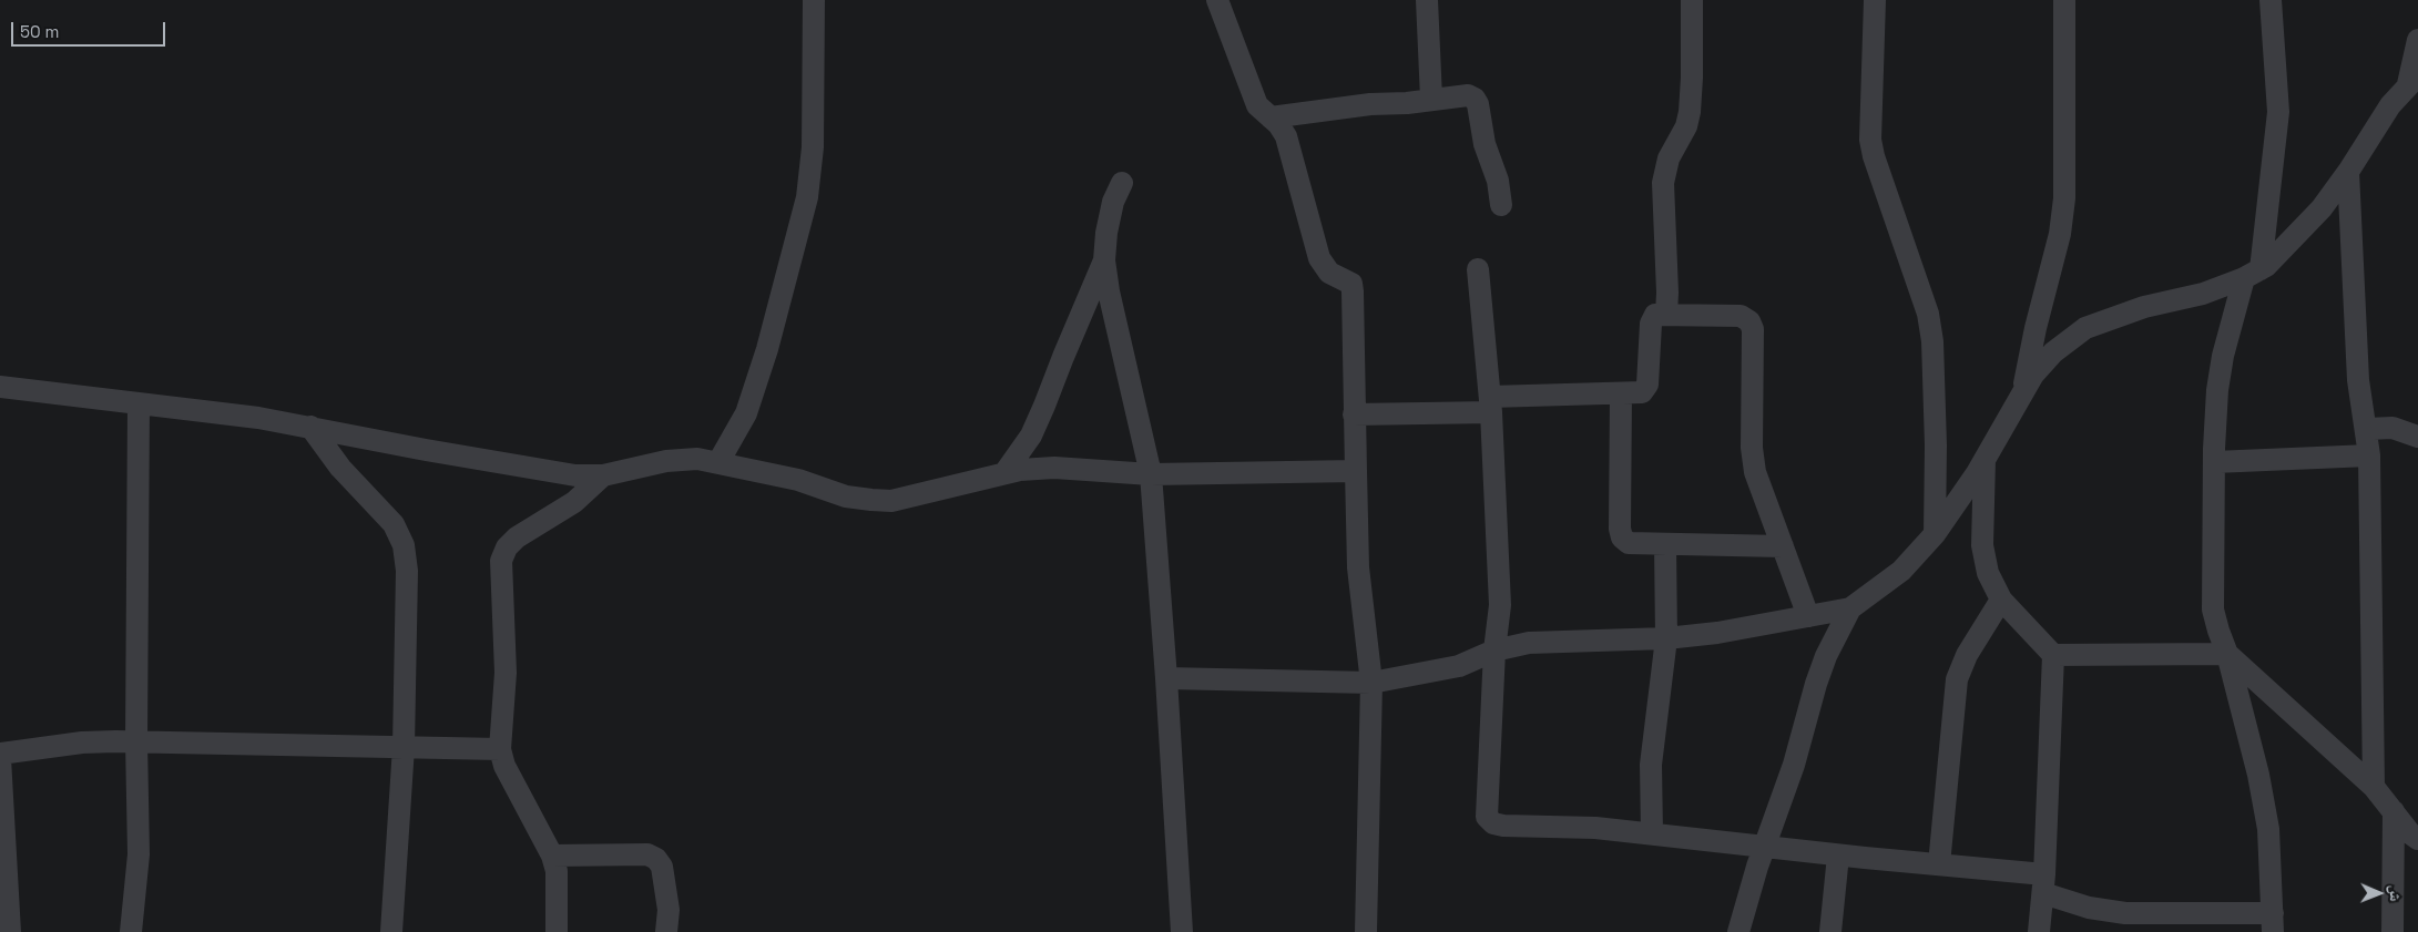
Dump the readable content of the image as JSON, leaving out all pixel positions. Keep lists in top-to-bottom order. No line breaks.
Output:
{"scale_bar":"50 m","north":"right"}
